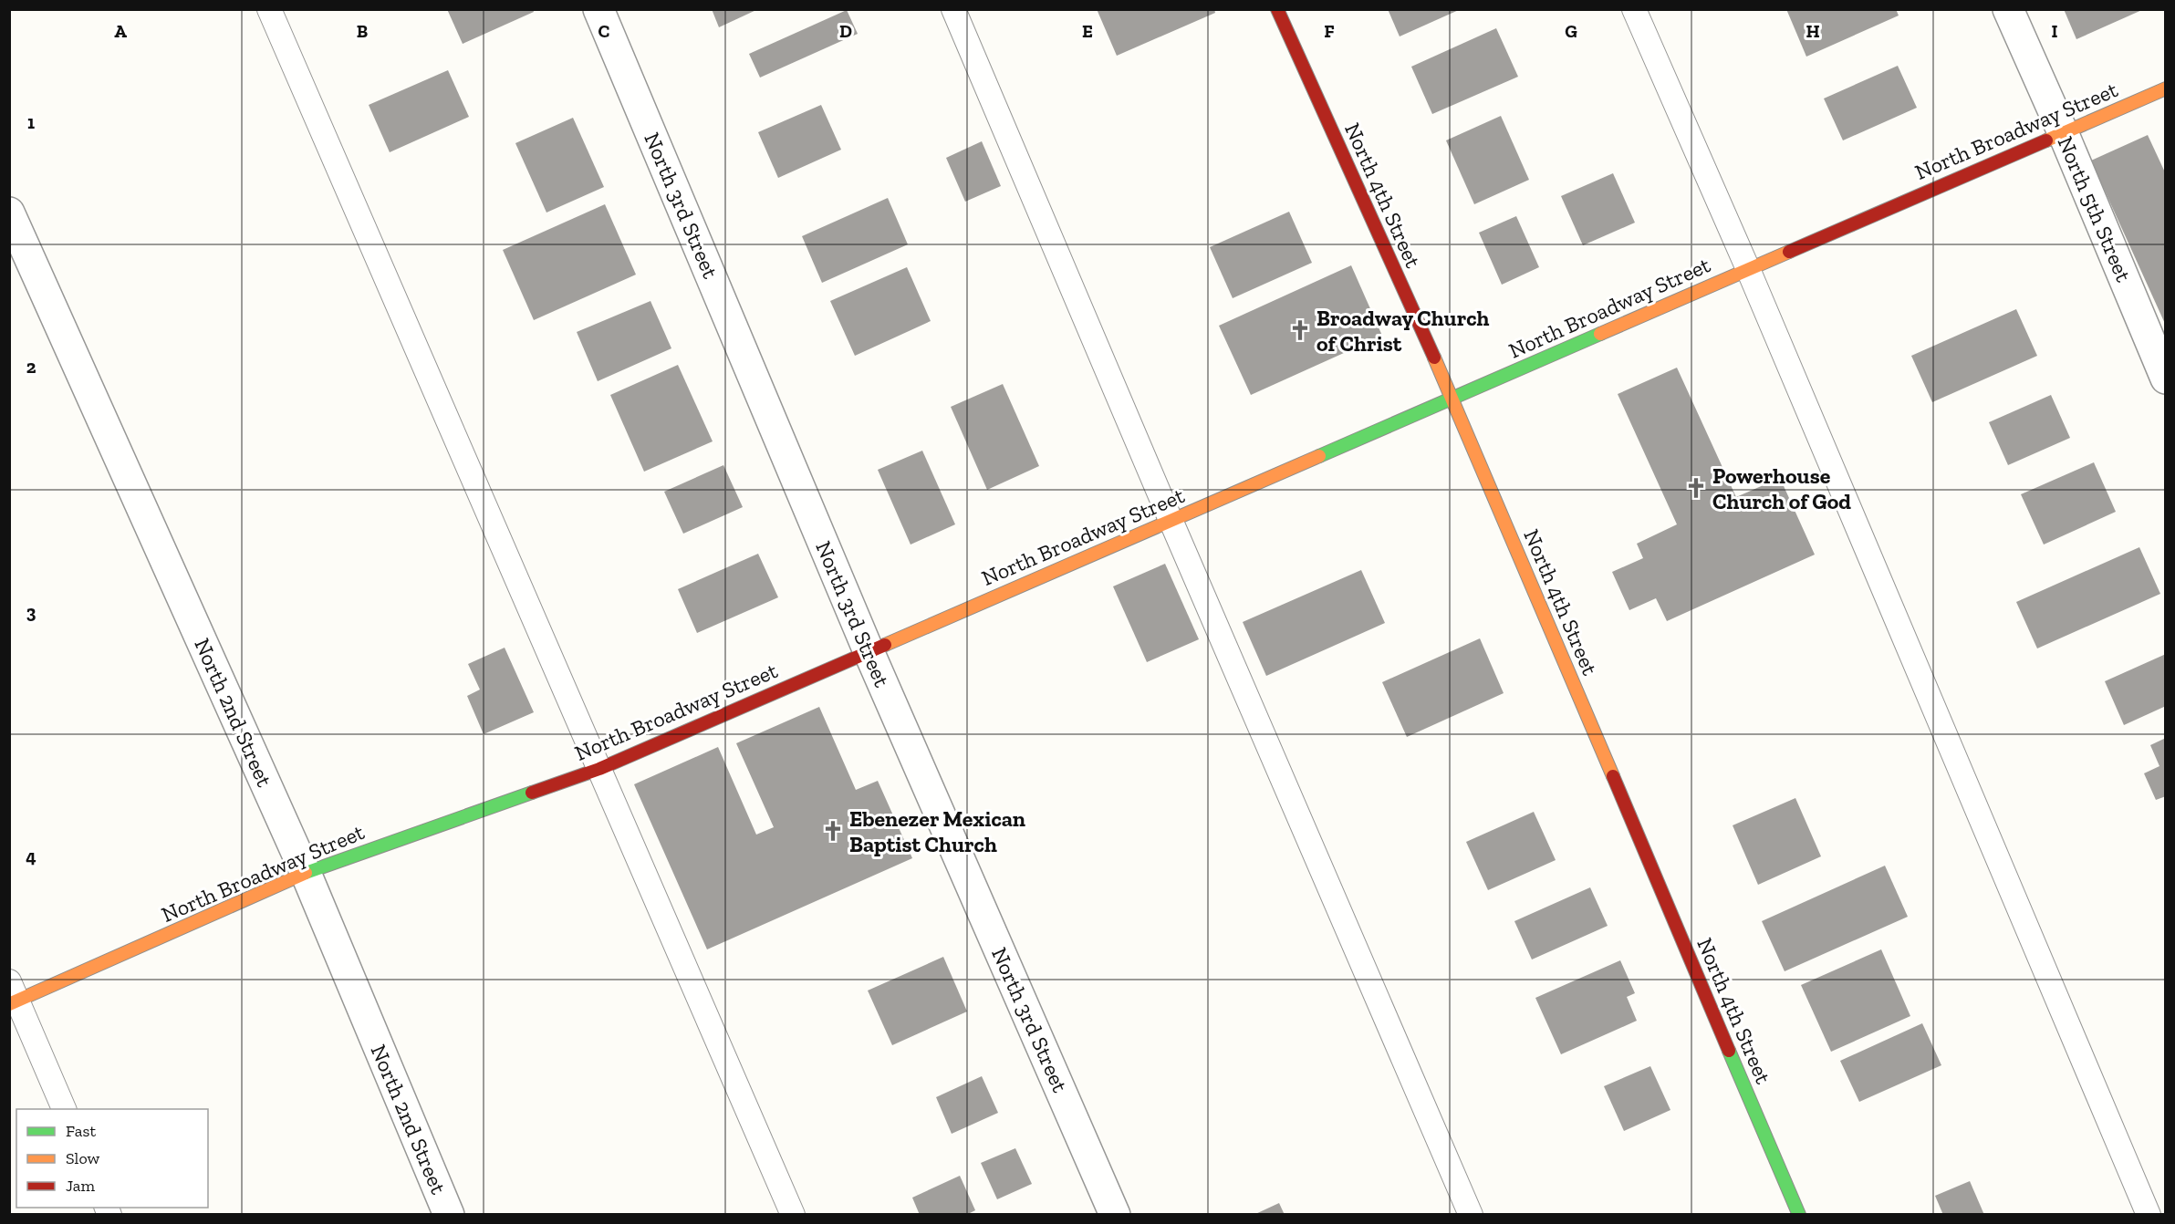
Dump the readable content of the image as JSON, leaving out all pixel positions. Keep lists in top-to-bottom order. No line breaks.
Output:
{"streets":{"street":["North Broadway Street","North 4th Street","North 3rd Street","North 5th Street","North 2nd Street"]},"crossings":[["North Broadway Street","North 4th Street"],["North Broadway Street","North 3rd Street"],["North Broadway Street","North 5th Street"],["North Broadway Street","North 2nd Street"]],"places":{"church":["Broadway Church of Christ","Powerhouse Church of God","Ebenezer Mexican Baptist Church"]},"legend":["Fast","Slow","Jam"],"grid":{"columns":["A","B","C","D","E","F","G","H","I"],"rows":["1","2","3","4"]}}
